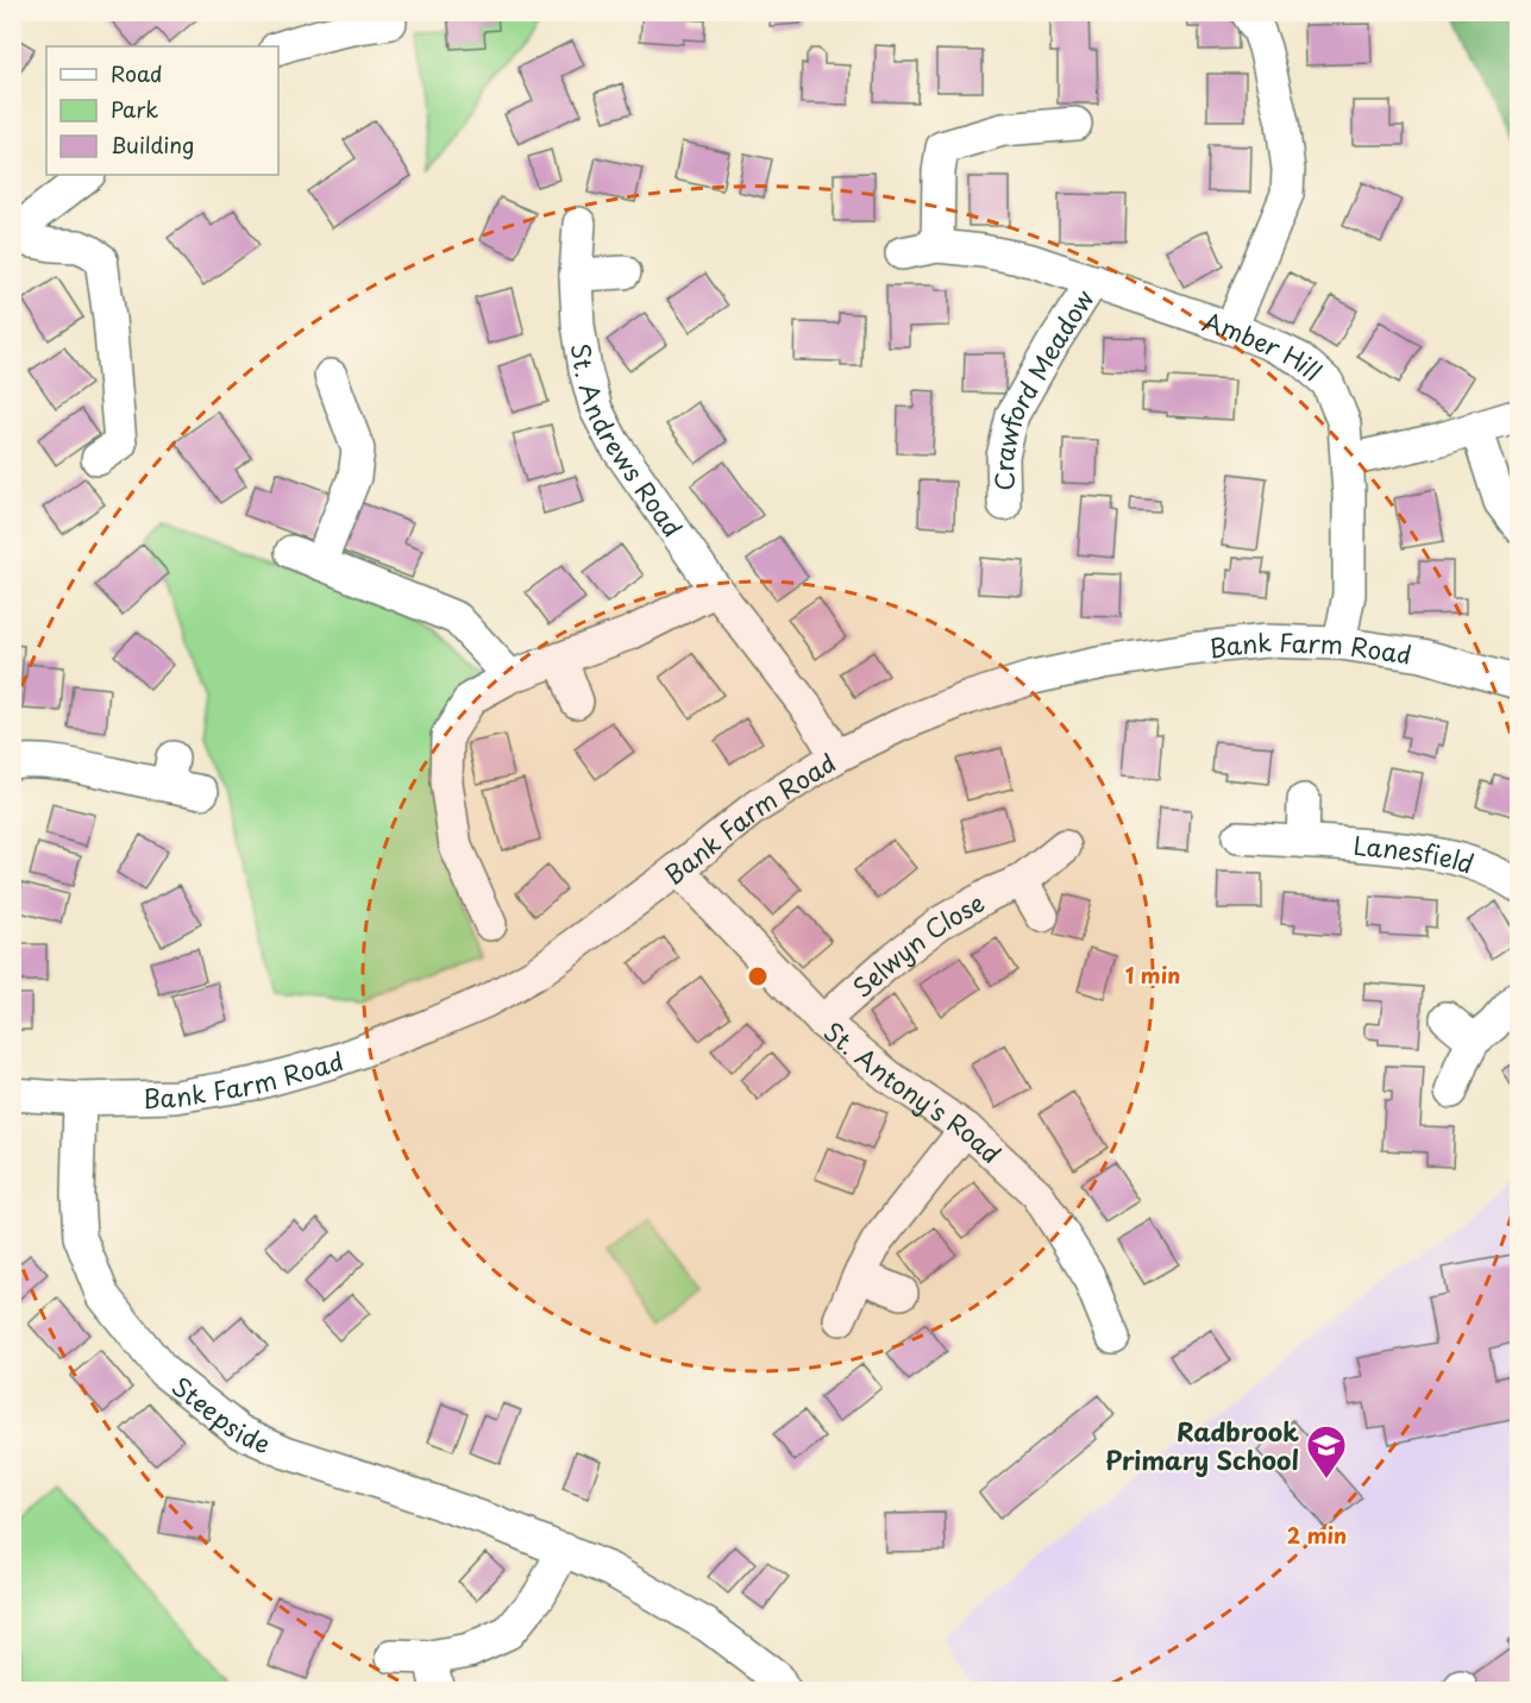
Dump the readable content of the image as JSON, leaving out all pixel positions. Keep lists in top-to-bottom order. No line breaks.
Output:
{"streets":{"street":["Amber Hill","Crawford Meadow","St. Andrews Road","Bank Farm Road","Lanesfield","Selwyn Close","St. Antony's Road","Steepside"]},"crossings":[["Amber Hill","Crawford Meadow"],["Amber Hill","Bank Farm Road"],["St. Andrews Road","Bank Farm Road"],["Bank Farm Road","St. Antony's Road"],["Bank Farm Road","Steepside"],["Selwyn Close","St. Antony's Road"]],"places":{"school or university":["Radbrook Primary School"]},"legend":["Road","Park","Building"],"rings":["1 min","2 min"]}
